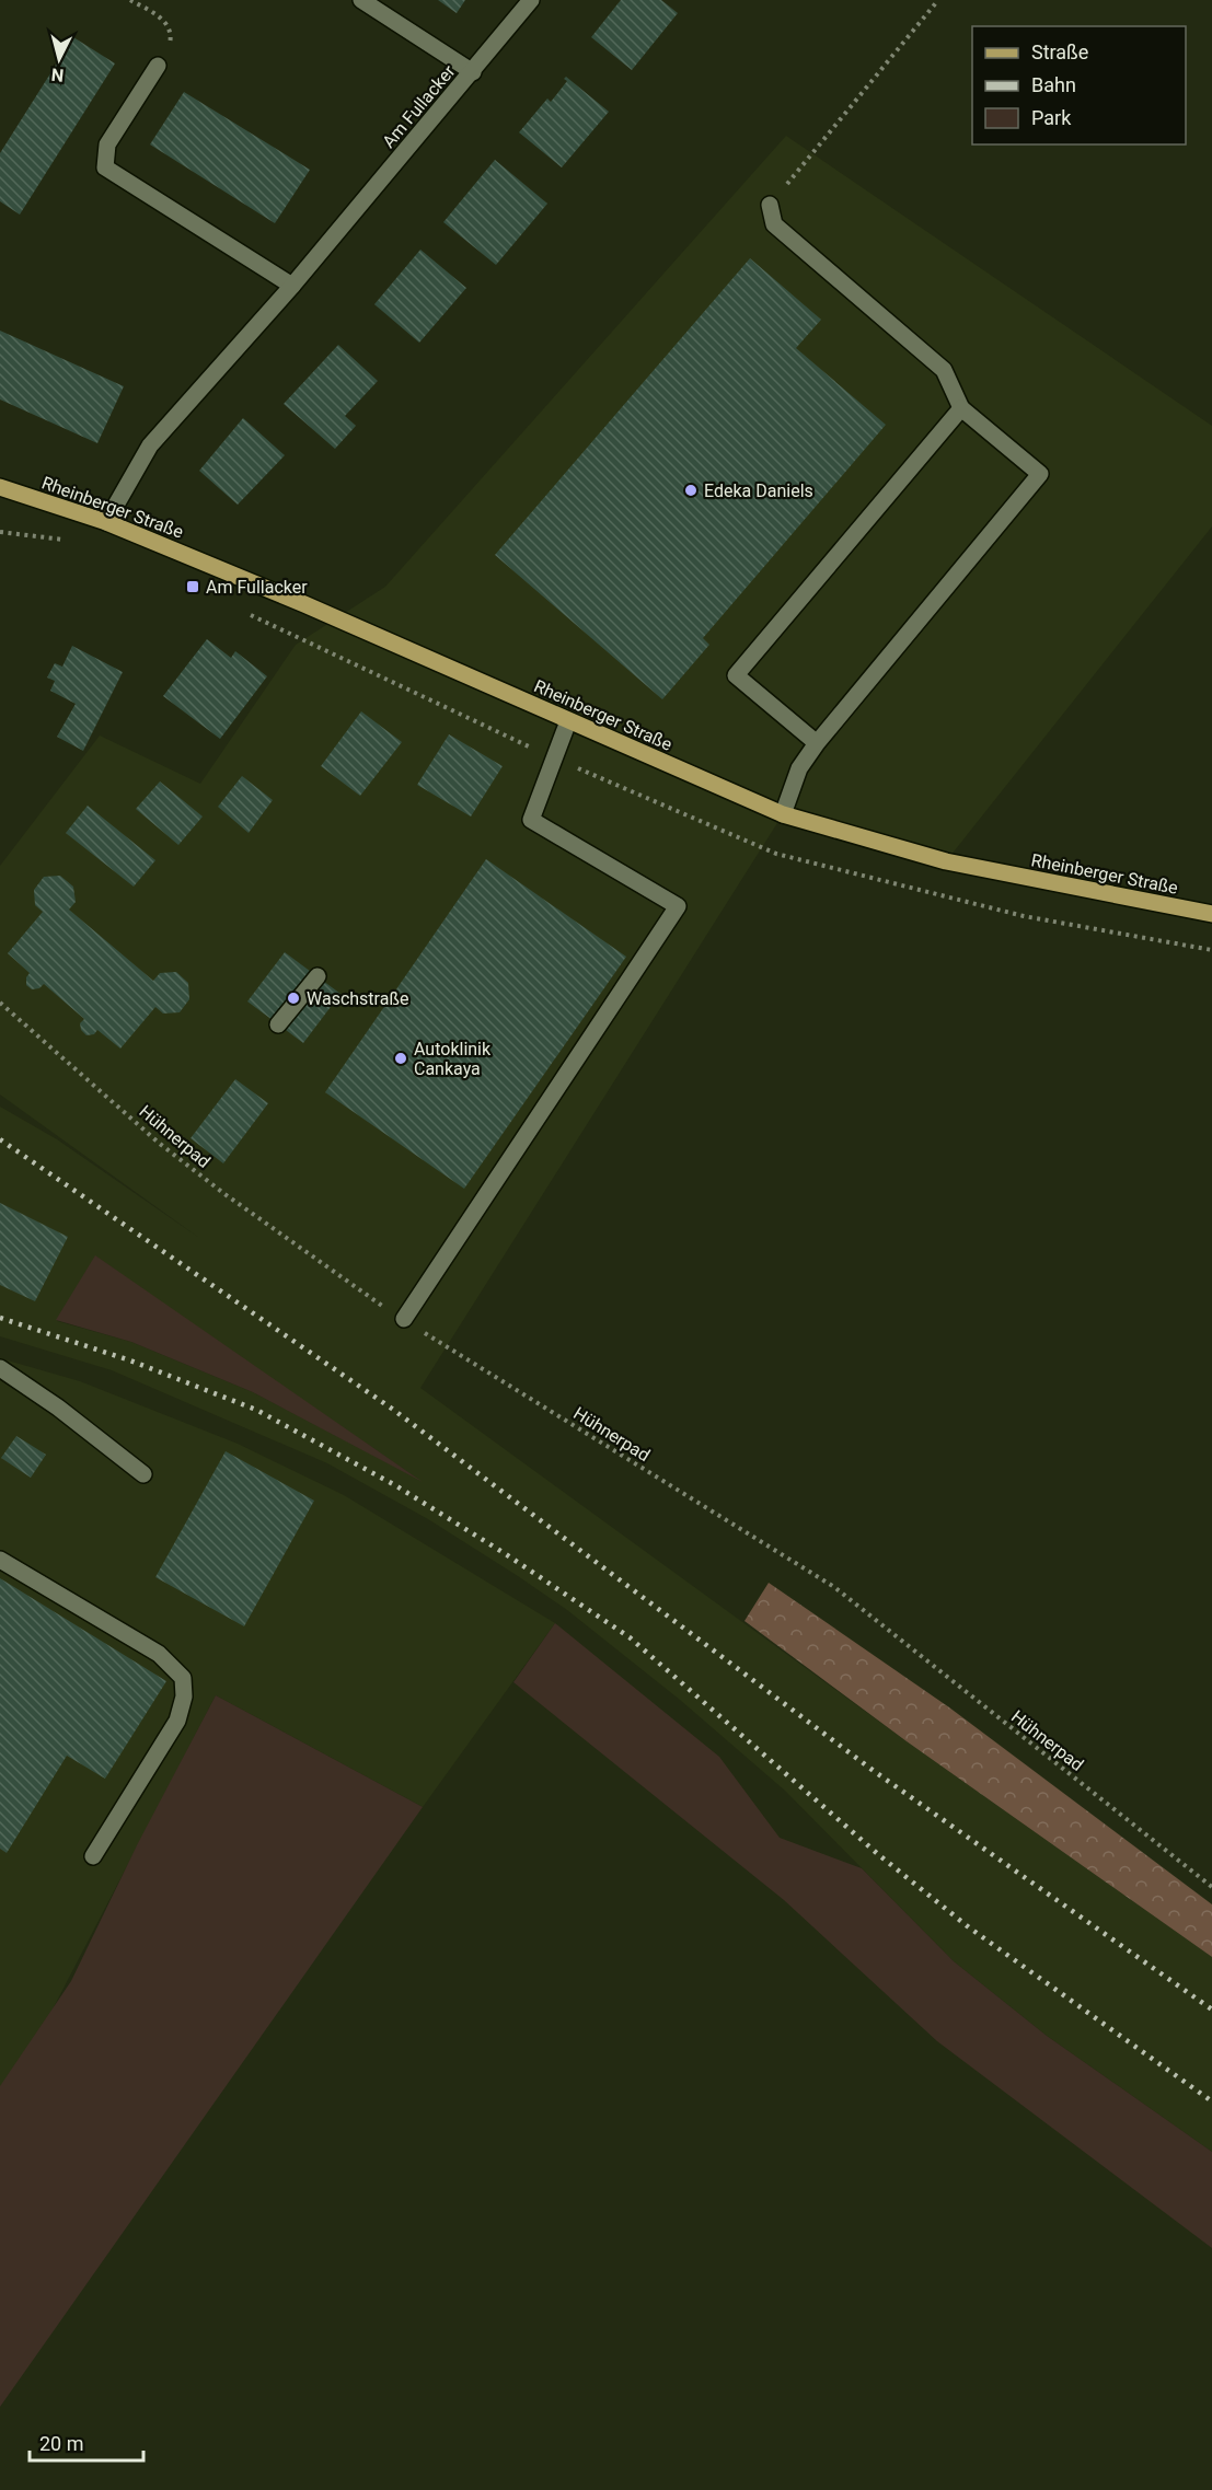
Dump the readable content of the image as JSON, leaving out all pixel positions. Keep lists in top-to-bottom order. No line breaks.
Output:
{"streets":{"main road":["Rheinberger Straße"],"street":["Am Fullacker"],"path":["Hühnerpad"]},"crossings":[["Am Fullacker","Rheinberger Straße"]],"places":{"other":["Edeka Daniels","Waschstraße","Autoklinik Cankaya"],"transit":["Am Fullacker"]},"legend":["Straße","Bahn","Park"],"scale_bar":"20 m","north":"bottom"}
